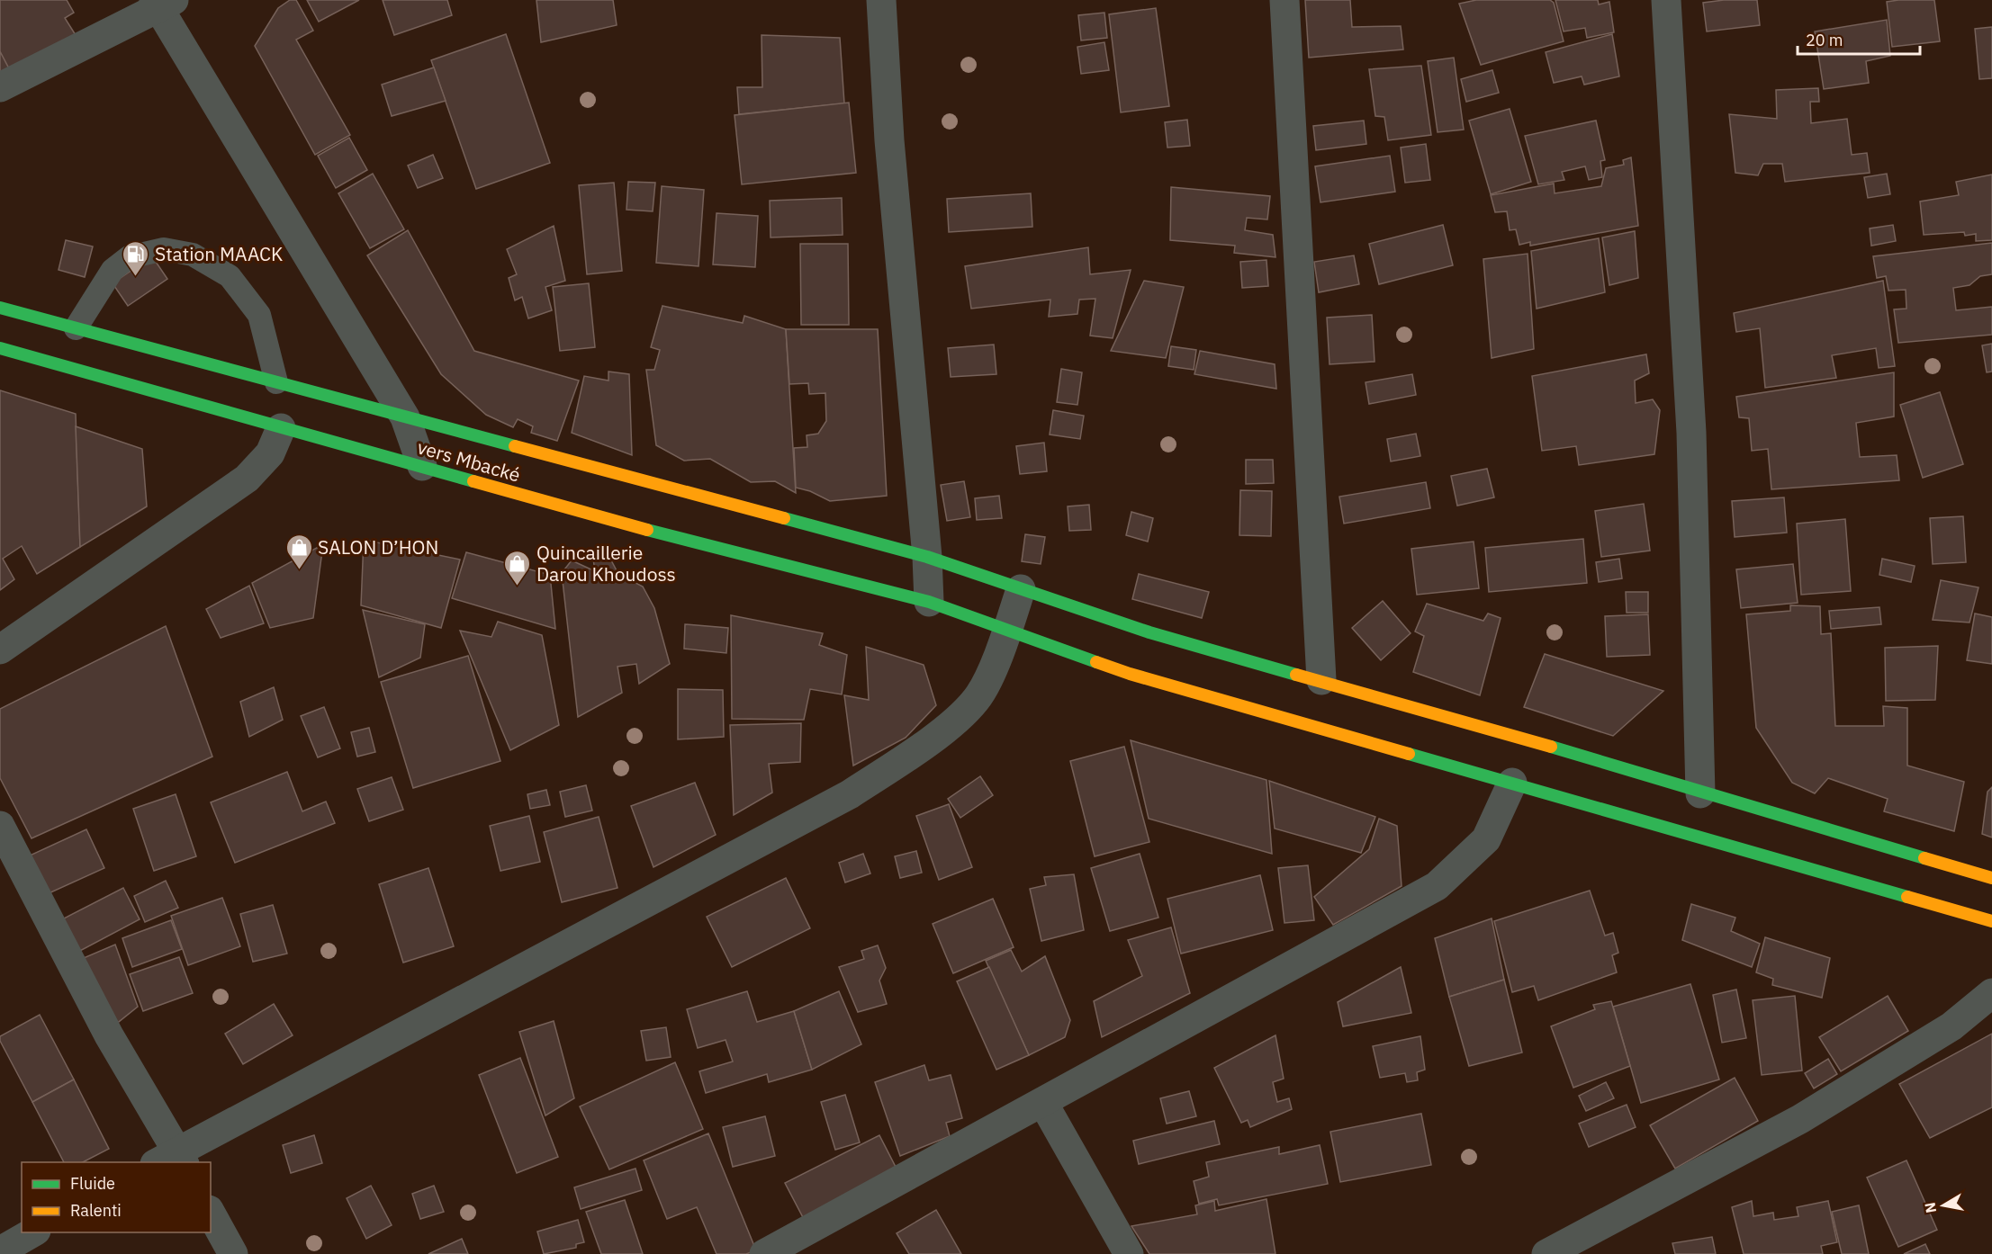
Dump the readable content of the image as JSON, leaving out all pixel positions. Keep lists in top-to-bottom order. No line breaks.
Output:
{"streets":{"main road":["vers Mbacké"]},"places":{"fuel station":["Station MAACK"],"shop":["SALON D’HON","Quincaillerie Darou Khoudoss"]},"legend":["Fluide","Ralenti"],"scale_bar":"20 m","north":"left"}
